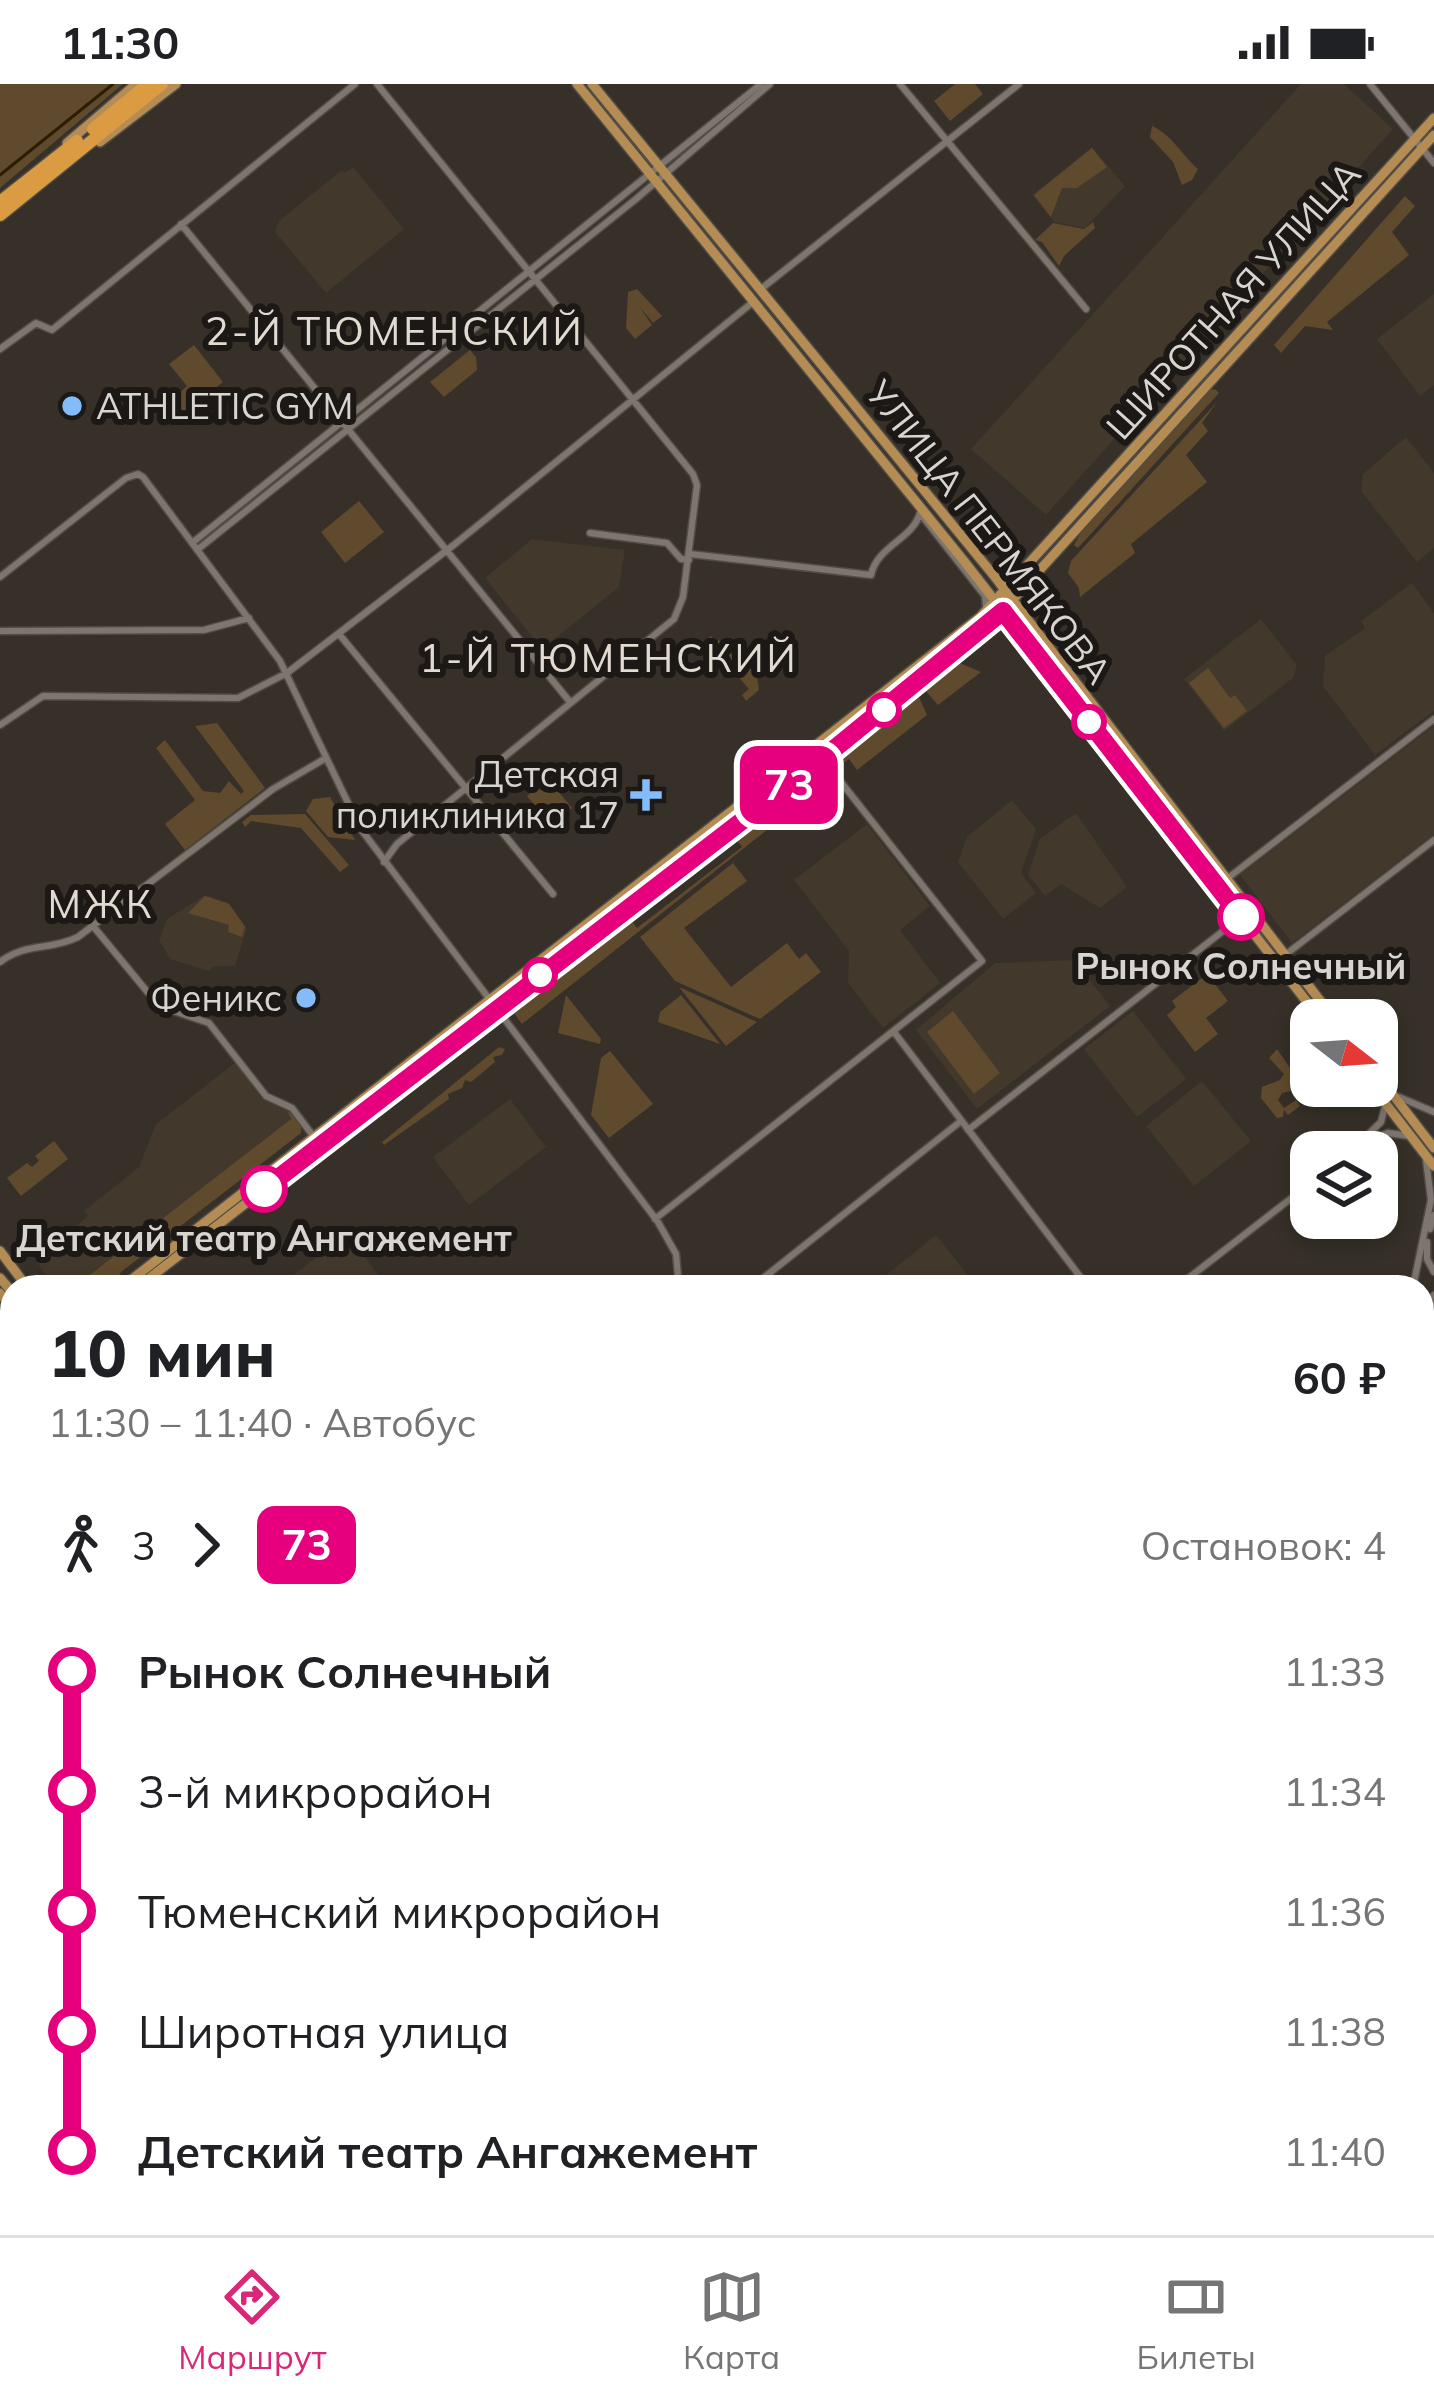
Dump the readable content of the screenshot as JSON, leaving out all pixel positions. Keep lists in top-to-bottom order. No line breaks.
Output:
{"streets":{"main road":["ШИРОТНАЯ УЛИЦА","УЛИЦА ПЕРМЯКОВА"]},"crossings":[["ШИРОТНАЯ УЛИЦА","УЛИЦА ПЕРМЯКОВА"]],"districts":["2-Й ТЮМЕНСКИЙ","1-Й ТЮМЕНСКИЙ","МЖК"],"places":{"other":["ATHLETIC GYM","Рынок Cолнечный","Феникс","Детский театр Ангажемент"],"health":["Детская поликлиника 17"]},"lines":["bus line 73"],"north":"right","page":{"status":"11:30","on_map":"73","heading":["10 мин","11:30 – 11:40 · Автобус","60 ₽"],"legs":["3","73","Остановок: 4"],"list":[{"name":"Рынок Cолнечный","value":"11:33"},{"name":"3-й микрорайон","value":"11:34"},{"name":"Тюменский микрорайон","value":"11:36"},{"name":"Широтная улица","value":"11:38"},{"name":"Детский театр Ангажемент","value":"11:40"}],"tabs":["Маршрут","Карта","Билеты"]}}
